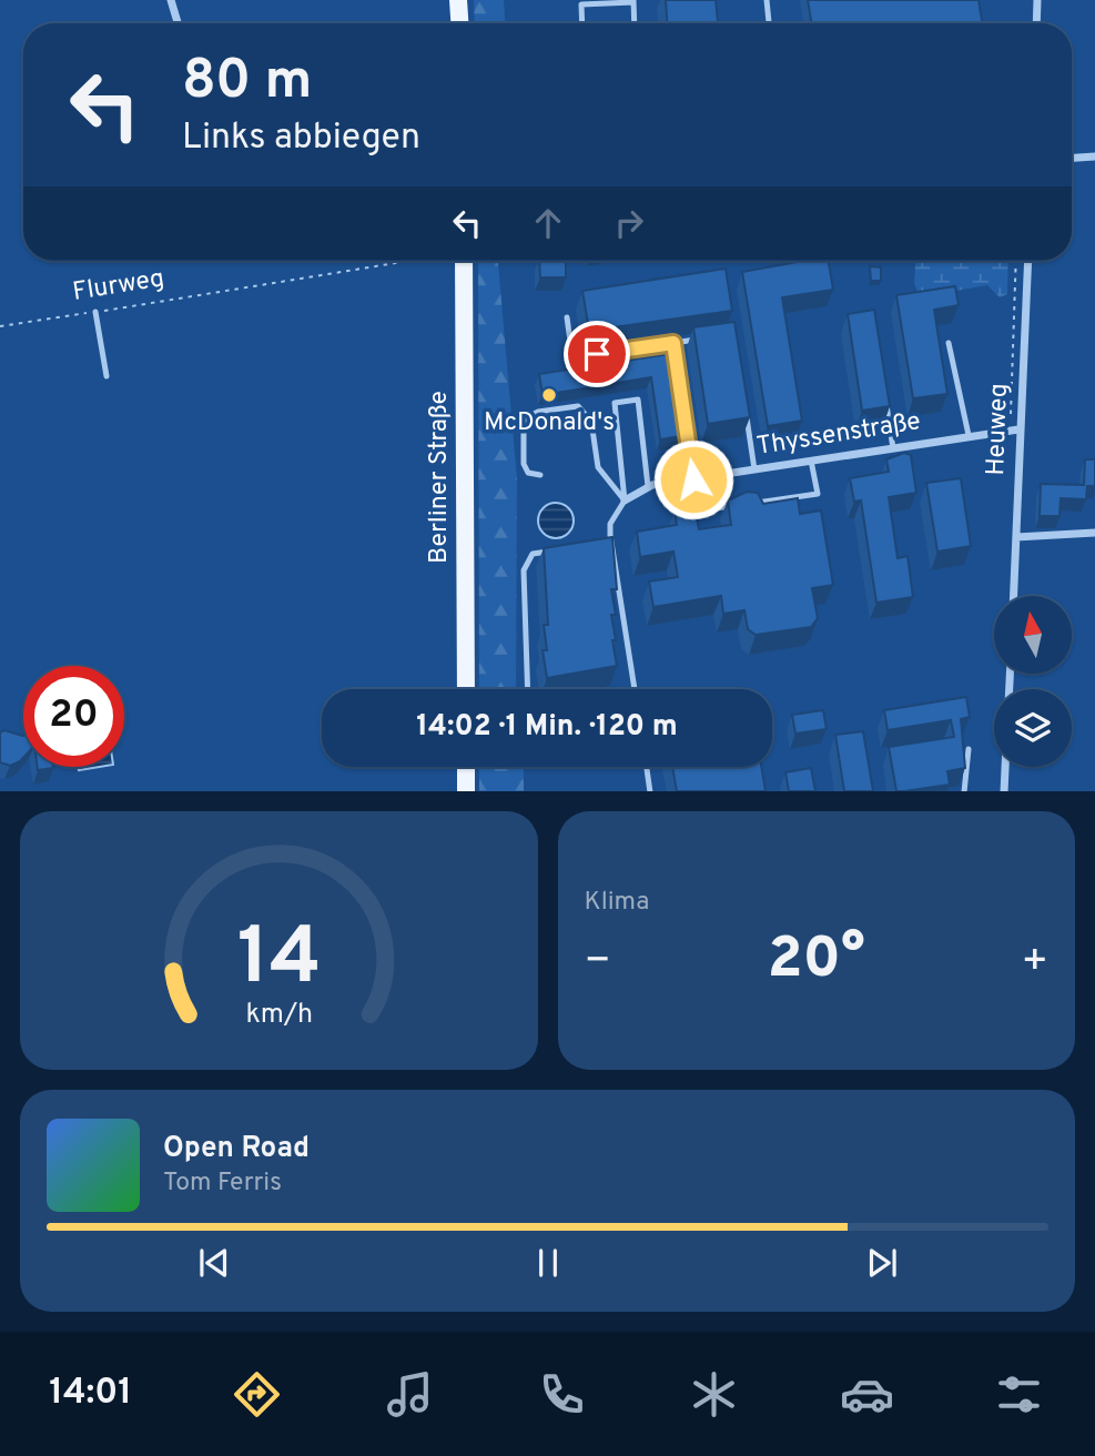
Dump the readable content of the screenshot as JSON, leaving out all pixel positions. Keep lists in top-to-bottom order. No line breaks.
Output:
{"streets":{"main road":["Berliner Straße"],"street":["Heuweg","Thyssenstraße"],"path":["Flurweg"]},"crossings":[["Heuweg","Thyssenstraße"]],"places":["McDonald's"],"north":"top","page":{"turn":["80 m","Links abbiegen"],"limit":"20","trip":"14:02 · 1 Min. · 120 m","tile":"Klima","heat":["−","20°","+"],"song":["Open Road","Tom Ferris"],"tabs":"14:01","gauge":["14","km/h"]}}
